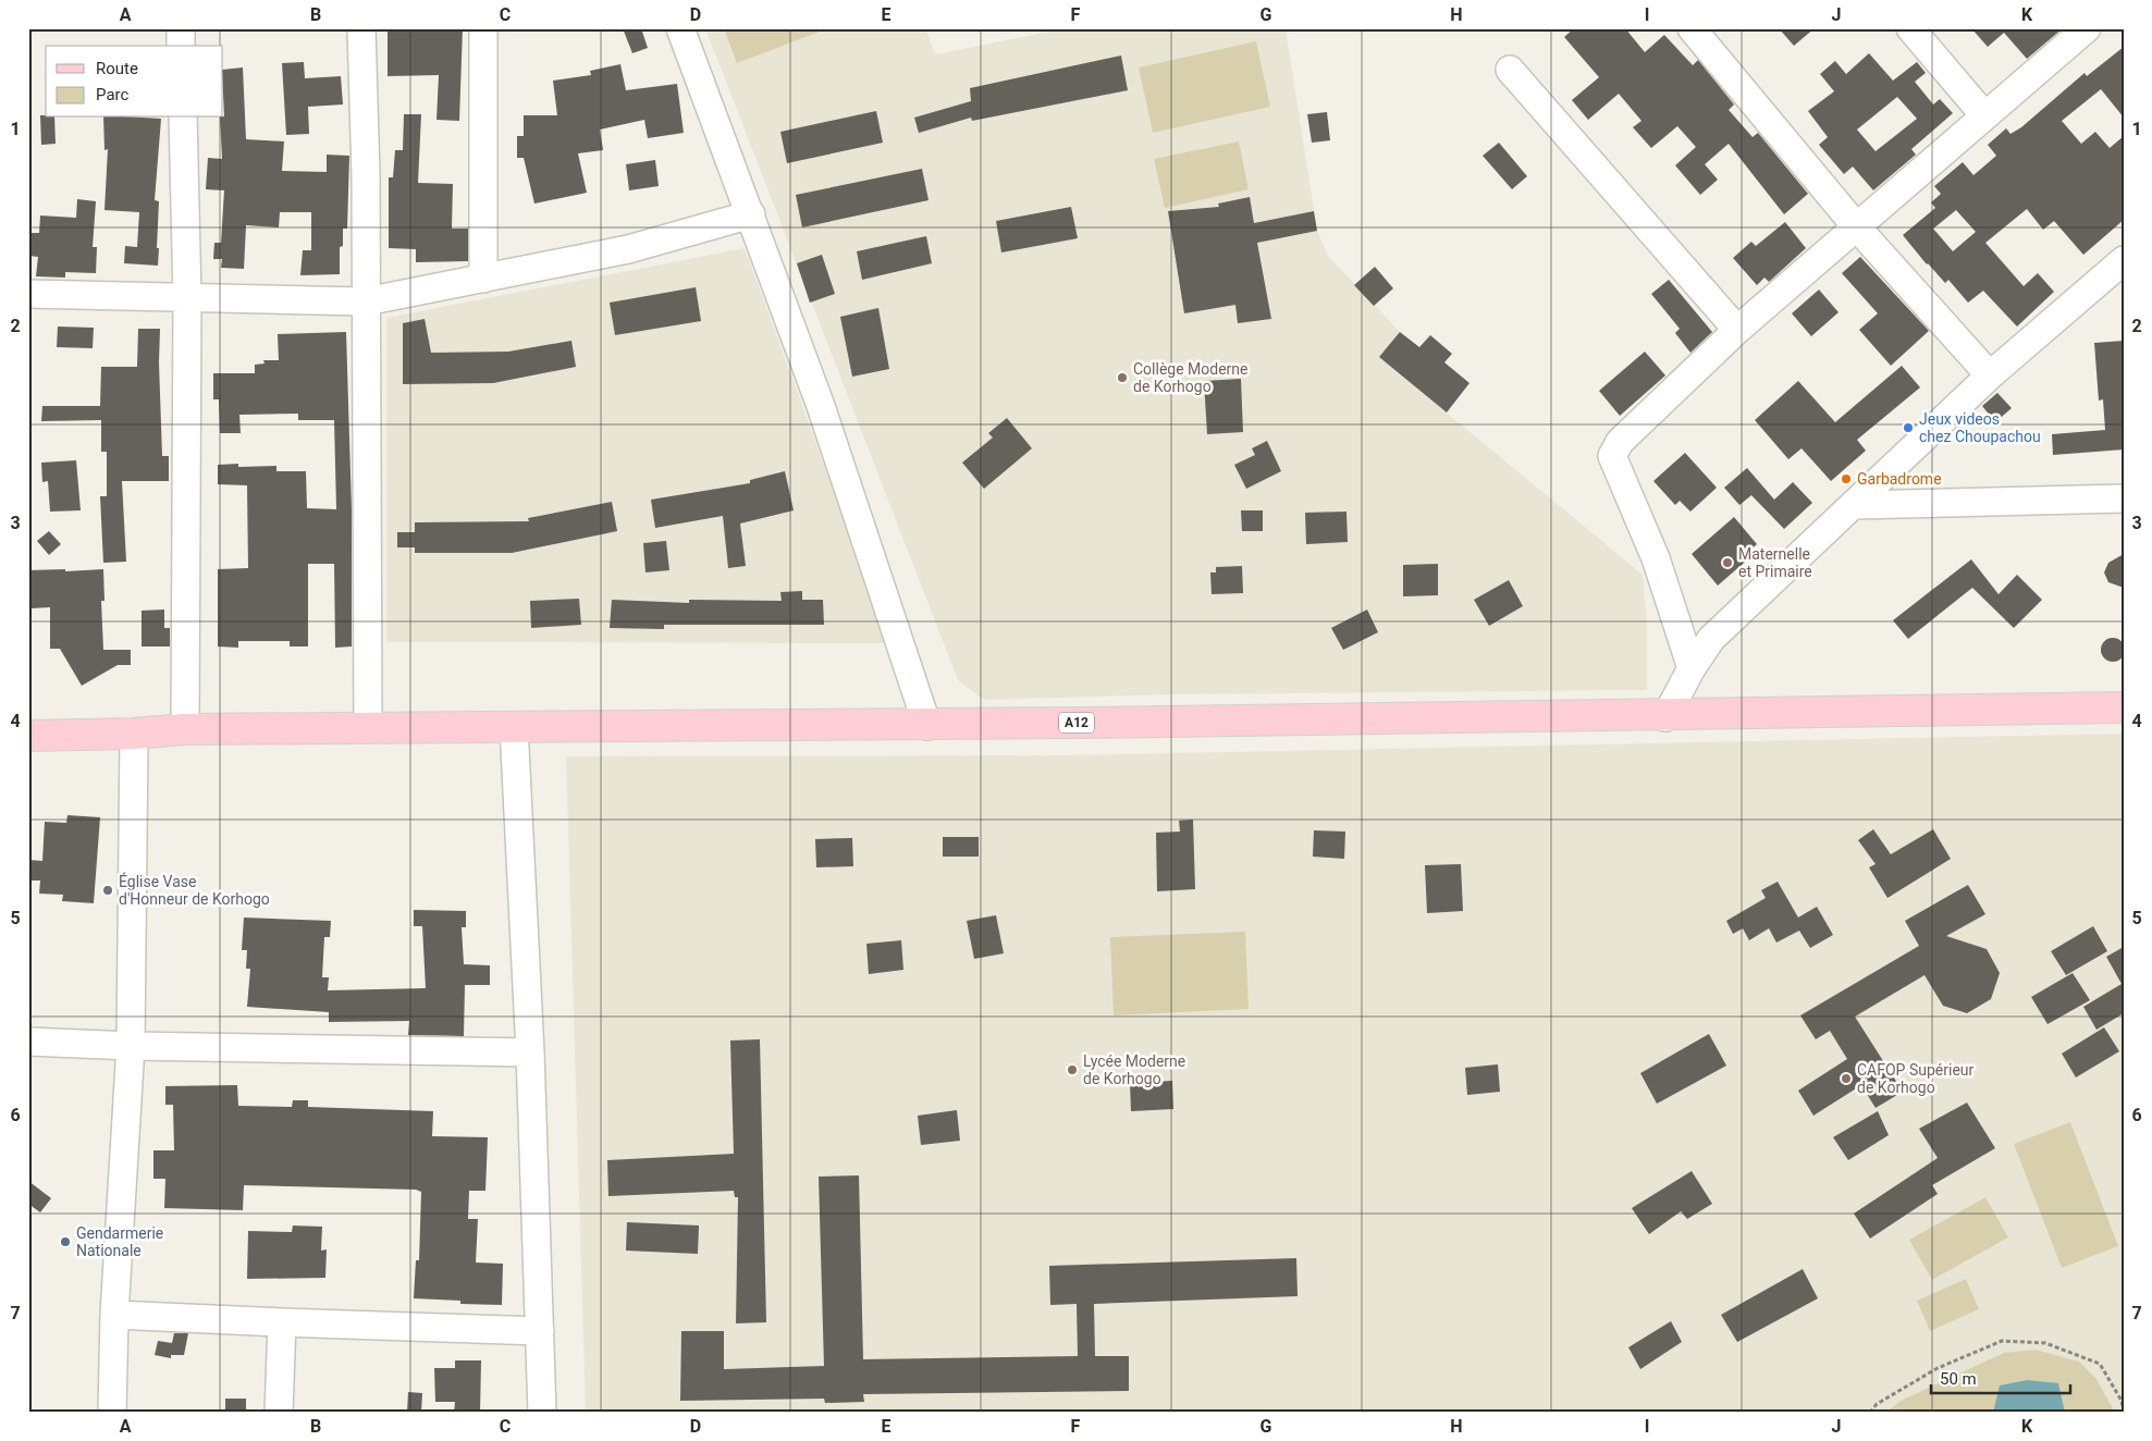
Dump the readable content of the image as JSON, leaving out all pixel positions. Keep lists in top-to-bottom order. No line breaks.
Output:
{"streets":{"main road":["A12"]},"places":["Collège Moderne de Korhogo","Jeux videos chez Choupachou","Garbadrome","Maternelle et Primaire","Église Vase d'Honneur de Korhogo","Lycée Moderne de Korhogo","CAFOP Supérieur de Korhogo","Gendarmerie Nationale"],"legend":["Route","Parc"],"scale_bar":"50 m","grid":{"columns":["A","B","C","D","E","F","G","H","I","J","K"],"rows":["1","2","3","4","5","6","7"]}}
